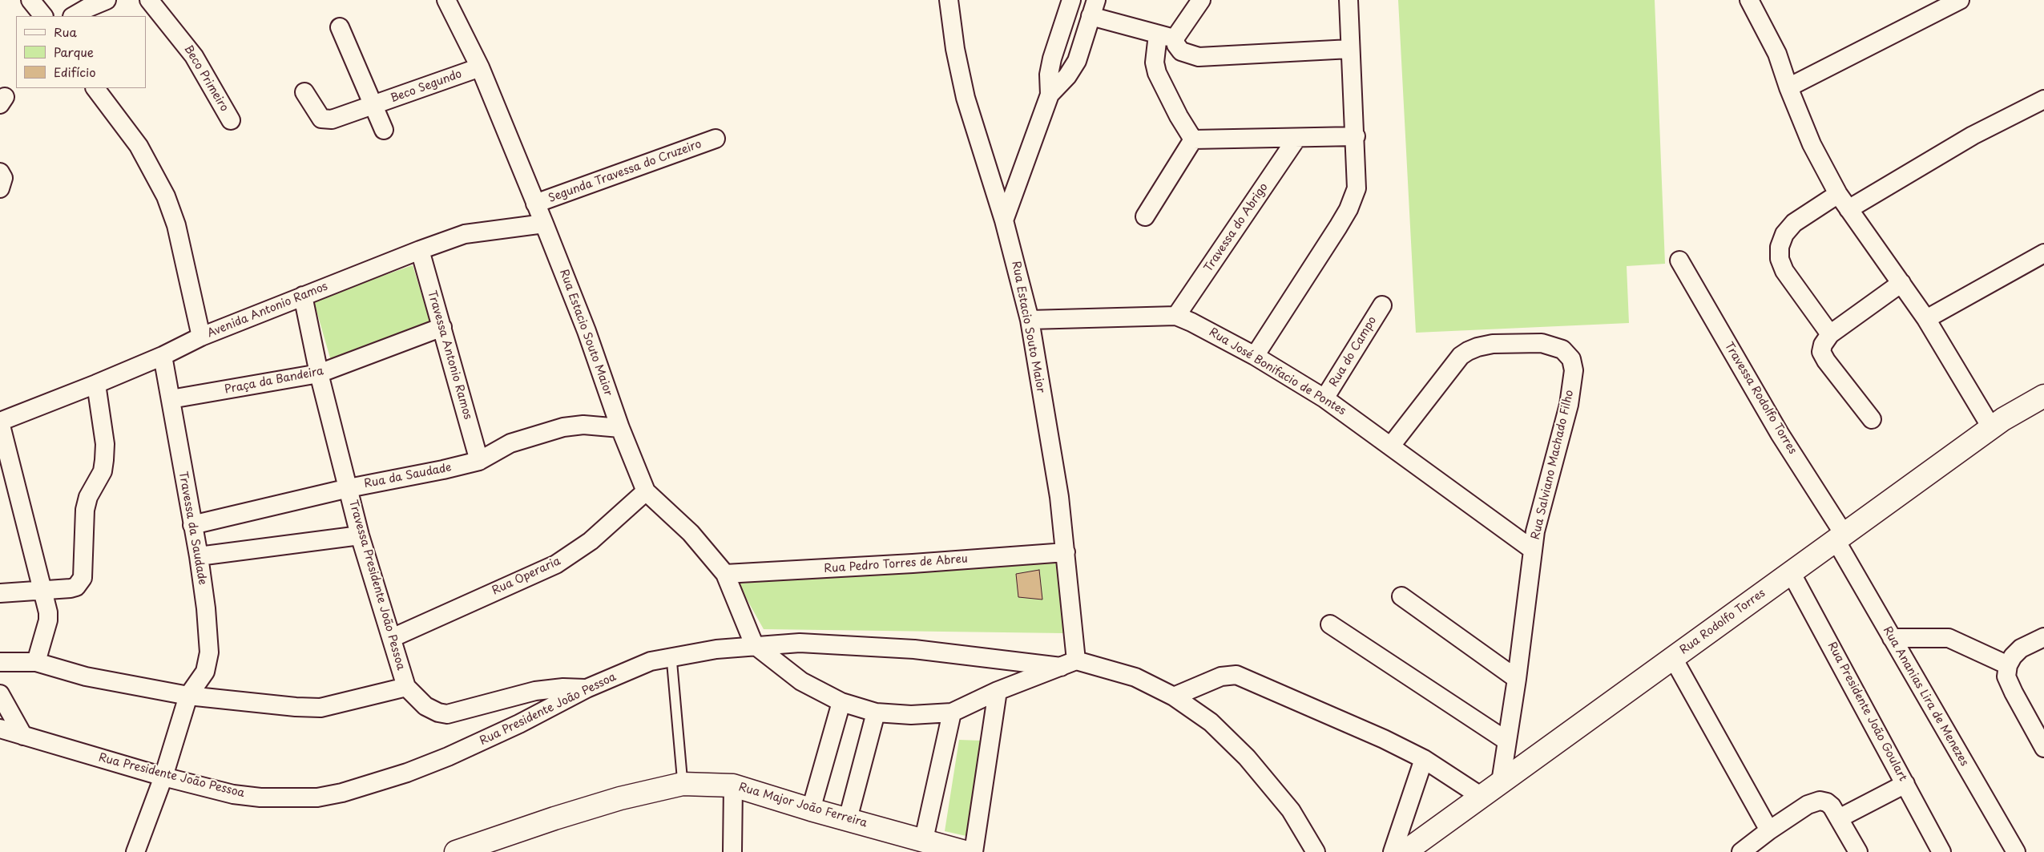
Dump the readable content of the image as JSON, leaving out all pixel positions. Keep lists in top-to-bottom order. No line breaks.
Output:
{"streets":{"main road":["Rua Rodolfo Torres","Rua Major João Ferreira"],"street":["Beco Primeiro","Beco Segundo","Segunda Travessa do Cruzeiro","Travessa do Abrigo","Avenida Antonio Ramos","Rua Estacio Souto Maior","Rua do Campo","Travessa Antonio Ramos","Rua José Bonifacio de Pontes","Praça da Bandeira","Travessa Rodolfo Torres","Rua Salviano Machado Filho","Rua da Saudade","Travessa da Saudade","Rua Pedro Torres de Abreu","Rua Operaria","Travessa Presidente João Pessoa","Rua Ananias Lira de Menezes","Rua Presidente João Pessoa","Rua Presidente João Goulart"]},"crossings":[["Beco Segundo","Rua Estacio Souto Maior"],["Segunda Travessa do Cruzeiro","Rua Estacio Souto Maior"],["Travessa do Abrigo","Rua José Bonifacio de Pontes"],["Avenida Antonio Ramos","Rua Estacio Souto Maior"],["Avenida Antonio Ramos","Travessa Antonio Ramos"],["Avenida Antonio Ramos","Travessa da Saudade"],["Avenida Antonio Ramos","Travessa Presidente João Pessoa"],["Rua Estacio Souto Maior","Rua José Bonifacio de Pontes"],["Rua Estacio Souto Maior","Rua da Saudade"],["Rua Estacio Souto Maior","Rua Pedro Torres de Abreu"],["Rua Estacio Souto Maior","Rua Operaria"],["Rua Estacio Souto Maior","Rua Presidente João Pessoa"],["Rua do Campo","Rua José Bonifacio de Pontes"],["Travessa Antonio Ramos","Praça da Bandeira"],["Travessa Antonio Ramos","Rua da Saudade"],["Rua José Bonifacio de Pontes","Rua Salviano Machado Filho"],["Praça da Bandeira","Travessa da Saudade"],["Praça da Bandeira","Travessa Presidente João Pessoa"],["Travessa Rodolfo Torres","Rua Rodolfo Torres"],["Travessa Rodolfo Torres","Rua Ananias Lira de Menezes"],["Rua Salviano Machado Filho","Rua Rodolfo Torres"],["Rua da Saudade","Travessa da Saudade"],["Rua da Saudade","Travessa Presidente João Pessoa"],["Travessa da Saudade","Rua Presidente João Pessoa"],["Rua Operaria","Travessa Presidente João Pessoa"],["Travessa Presidente João Pessoa","Rua Presidente João Pessoa"],["Rua Rodolfo Torres","Rua Ananias Lira de Menezes"],["Rua Rodolfo Torres","Rua Presidente João Goulart"]],"legend":["Rua","Parque","Edifício"]}
